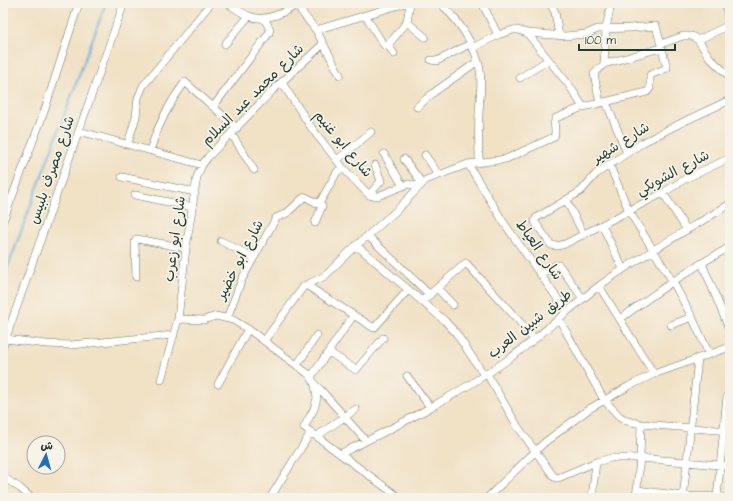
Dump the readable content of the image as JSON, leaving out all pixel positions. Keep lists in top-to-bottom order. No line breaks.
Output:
{"streets":{"street":["شارع محمد عبد السلام","شارع شهير","شارع ابو غنيم","شارع مصرف بلبيس","شارع الشوبكي","شارع ابو زعرب","شارع العياط","شارع ابو خضير","طريق شبين العرب"]},"crossings":[["شارع محمد عبد السلام","شارع ابو غنيم"],["شارع محمد عبد السلام","شارع ابو زعرب"],["شارع شهير","شارع الشوبكي"],["شارع العياط","طريق شبين العرب"]],"scale_bar":"100 m","north":"top"}
